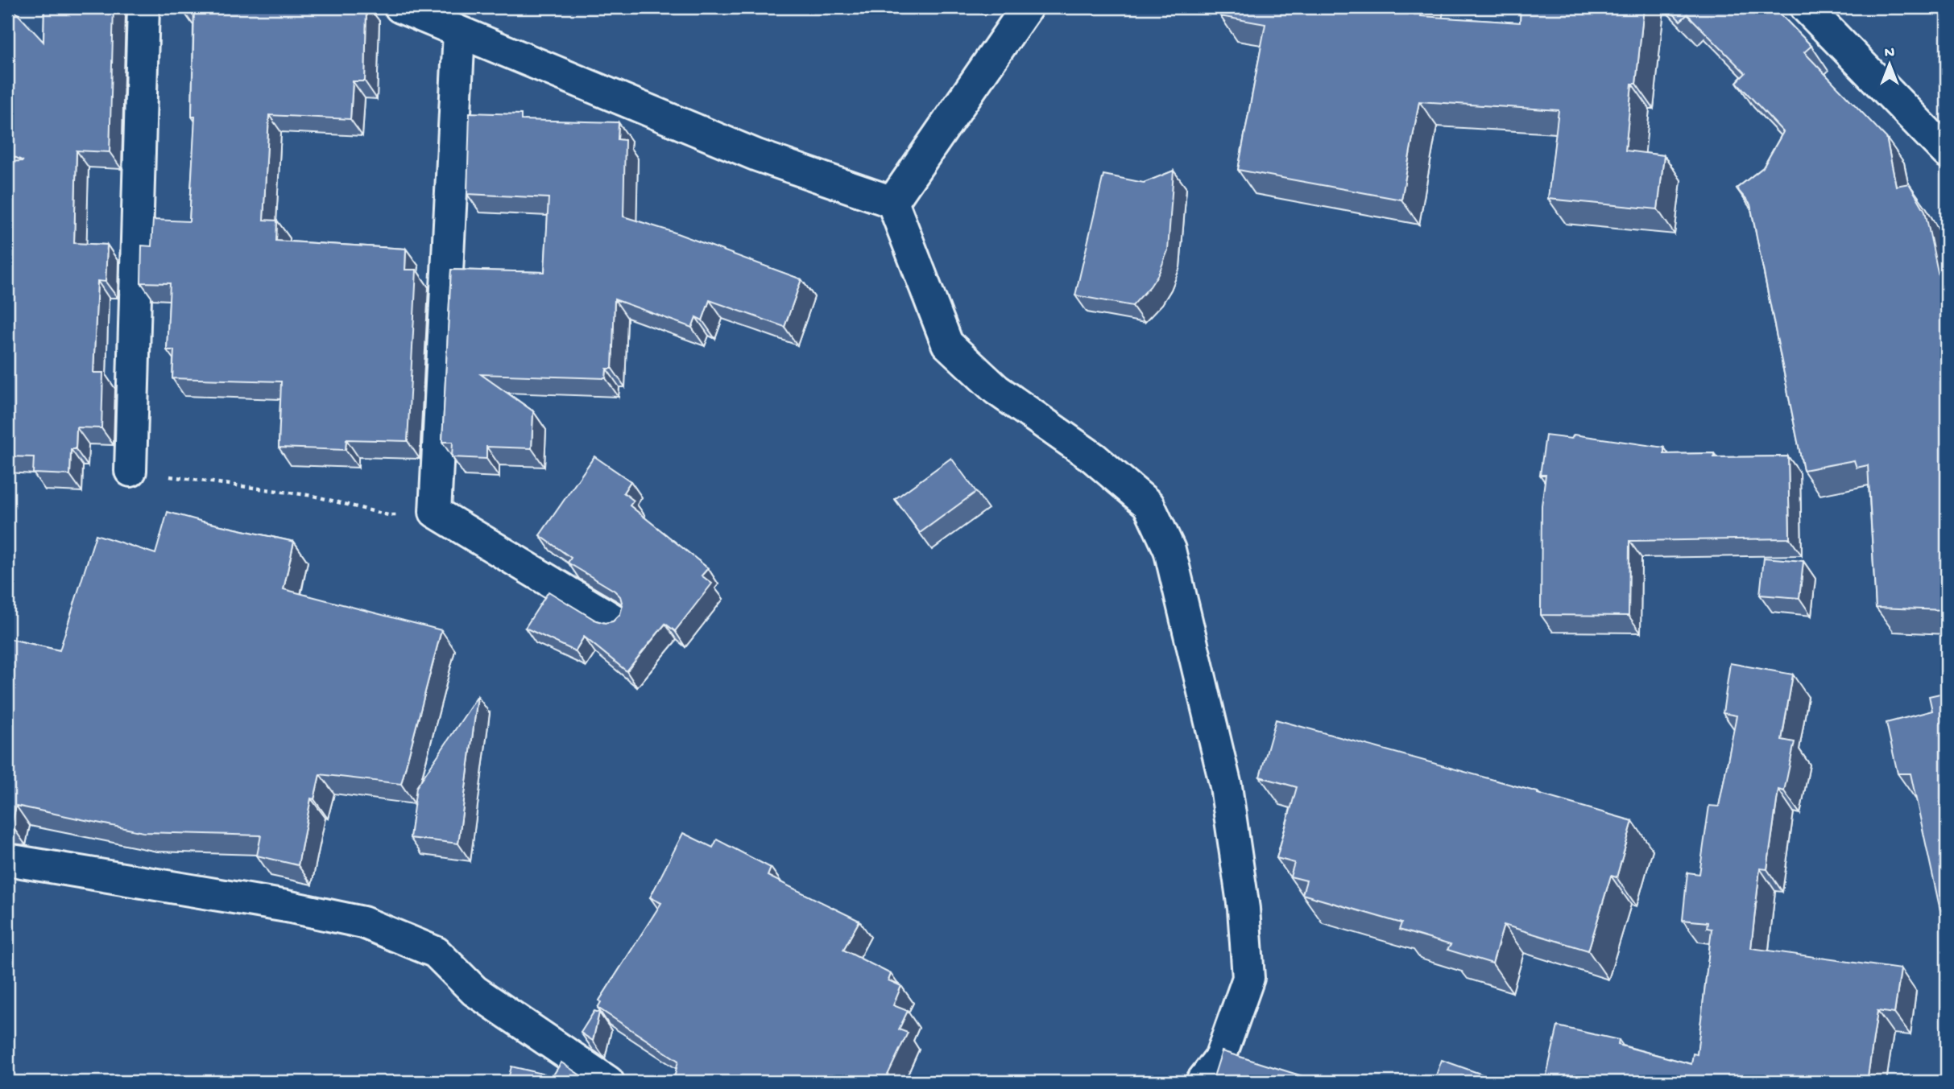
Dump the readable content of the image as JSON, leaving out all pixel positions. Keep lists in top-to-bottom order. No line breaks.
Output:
{"north":"top"}
